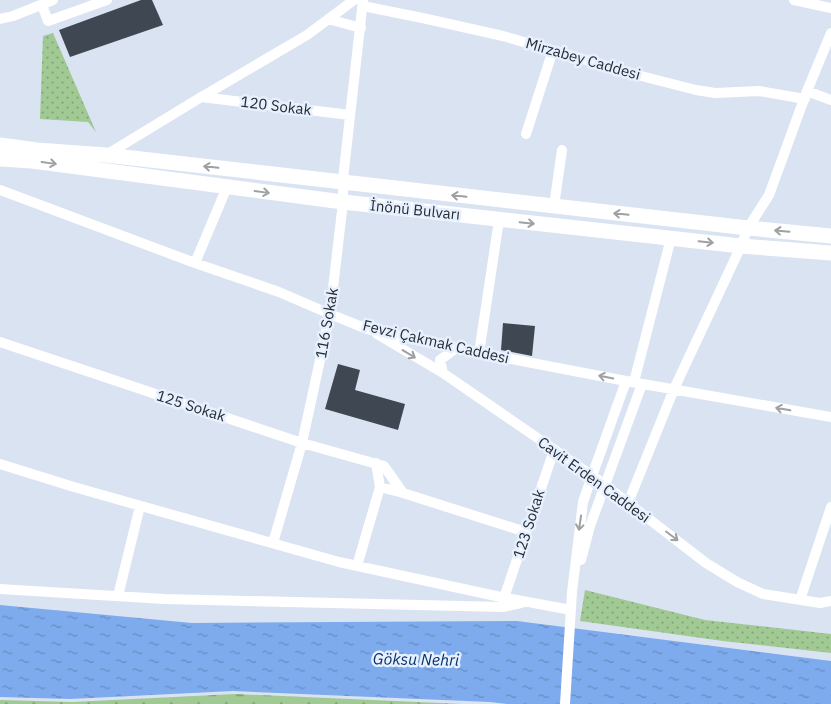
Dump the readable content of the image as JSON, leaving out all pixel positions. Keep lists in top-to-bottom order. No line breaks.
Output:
{"streets":{"main road":["İnönü Bulvarı"],"street":["Mirzabey Caddesi","120 Sokak","116 Sokak","Fevzi Çakmak Caddesi","125 Sokak","Cavit Erden Caddesi","123 Sokak"]},"crossings":[["Mirzabey Caddesi","116 Sokak"],["120 Sokak","116 Sokak"],["İnönü Bulvarı","116 Sokak"],["116 Sokak","Fevzi Çakmak Caddesi"],["116 Sokak","125 Sokak"],["Fevzi Çakmak Caddesi","Cavit Erden Caddesi"],["Cavit Erden Caddesi","123 Sokak"]],"one_way":["Fevzi Çakmak Caddesi","Cavit Erden Caddesi"],"water":["Göksu Nehri"]}
